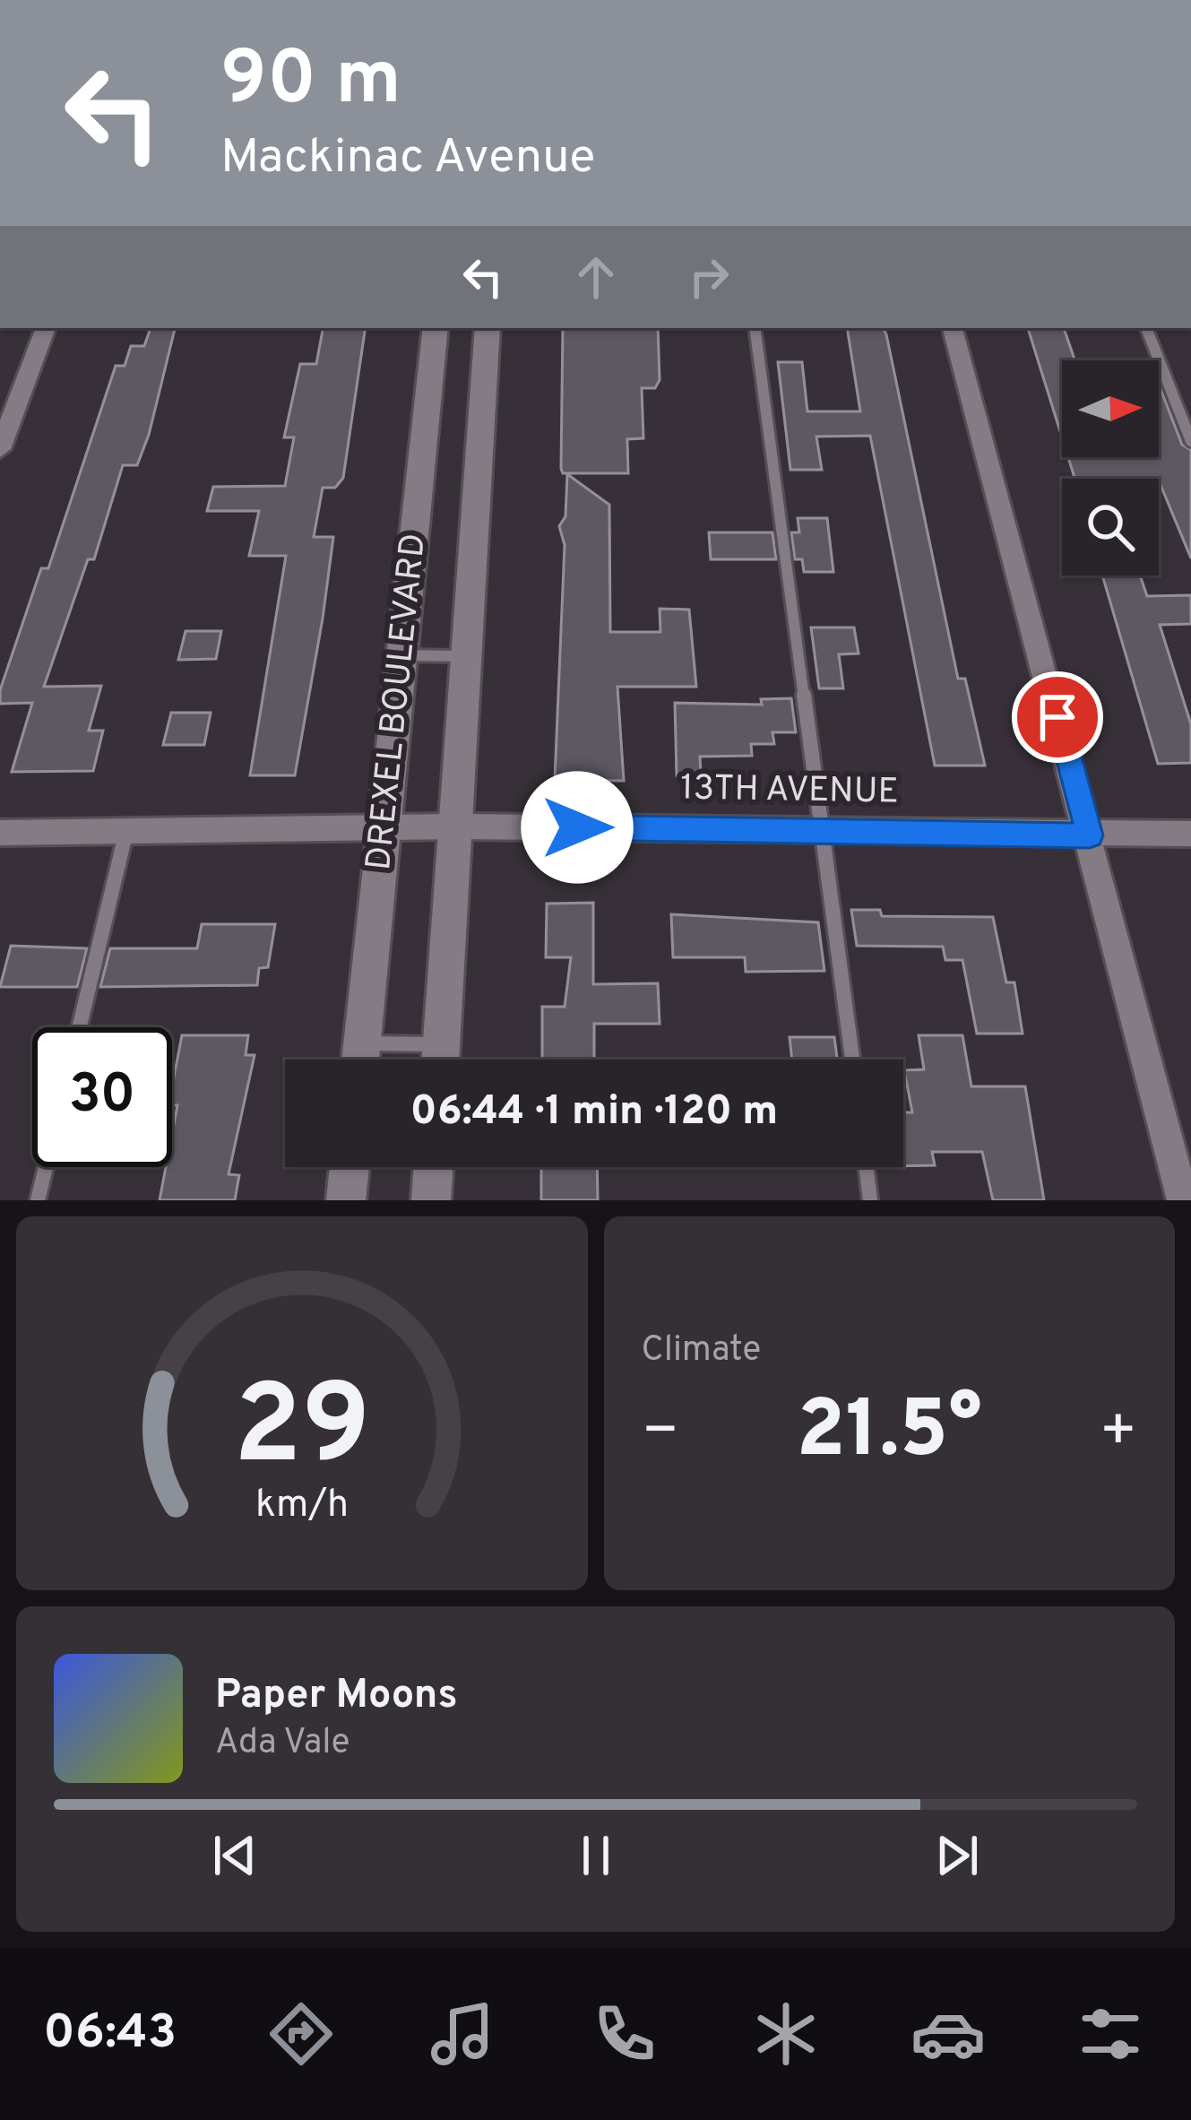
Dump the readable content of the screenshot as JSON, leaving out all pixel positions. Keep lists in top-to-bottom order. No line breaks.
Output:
{"streets":{"street":["DREXEL BOULEVARD","13TH AVENUE"]},"crossings":[["DREXEL BOULEVARD","13TH AVENUE"]],"north":"right","page":{"turn":["90 m","Mackinac Avenue"],"limit":"30","trip":"06:44 · 1 min · 120 m","tile":"Climate","heat":["−","21.5°","+"],"song":["Paper Moons","Ada Vale"],"tabs":"06:43","gauge":["29","km/h"]}}
